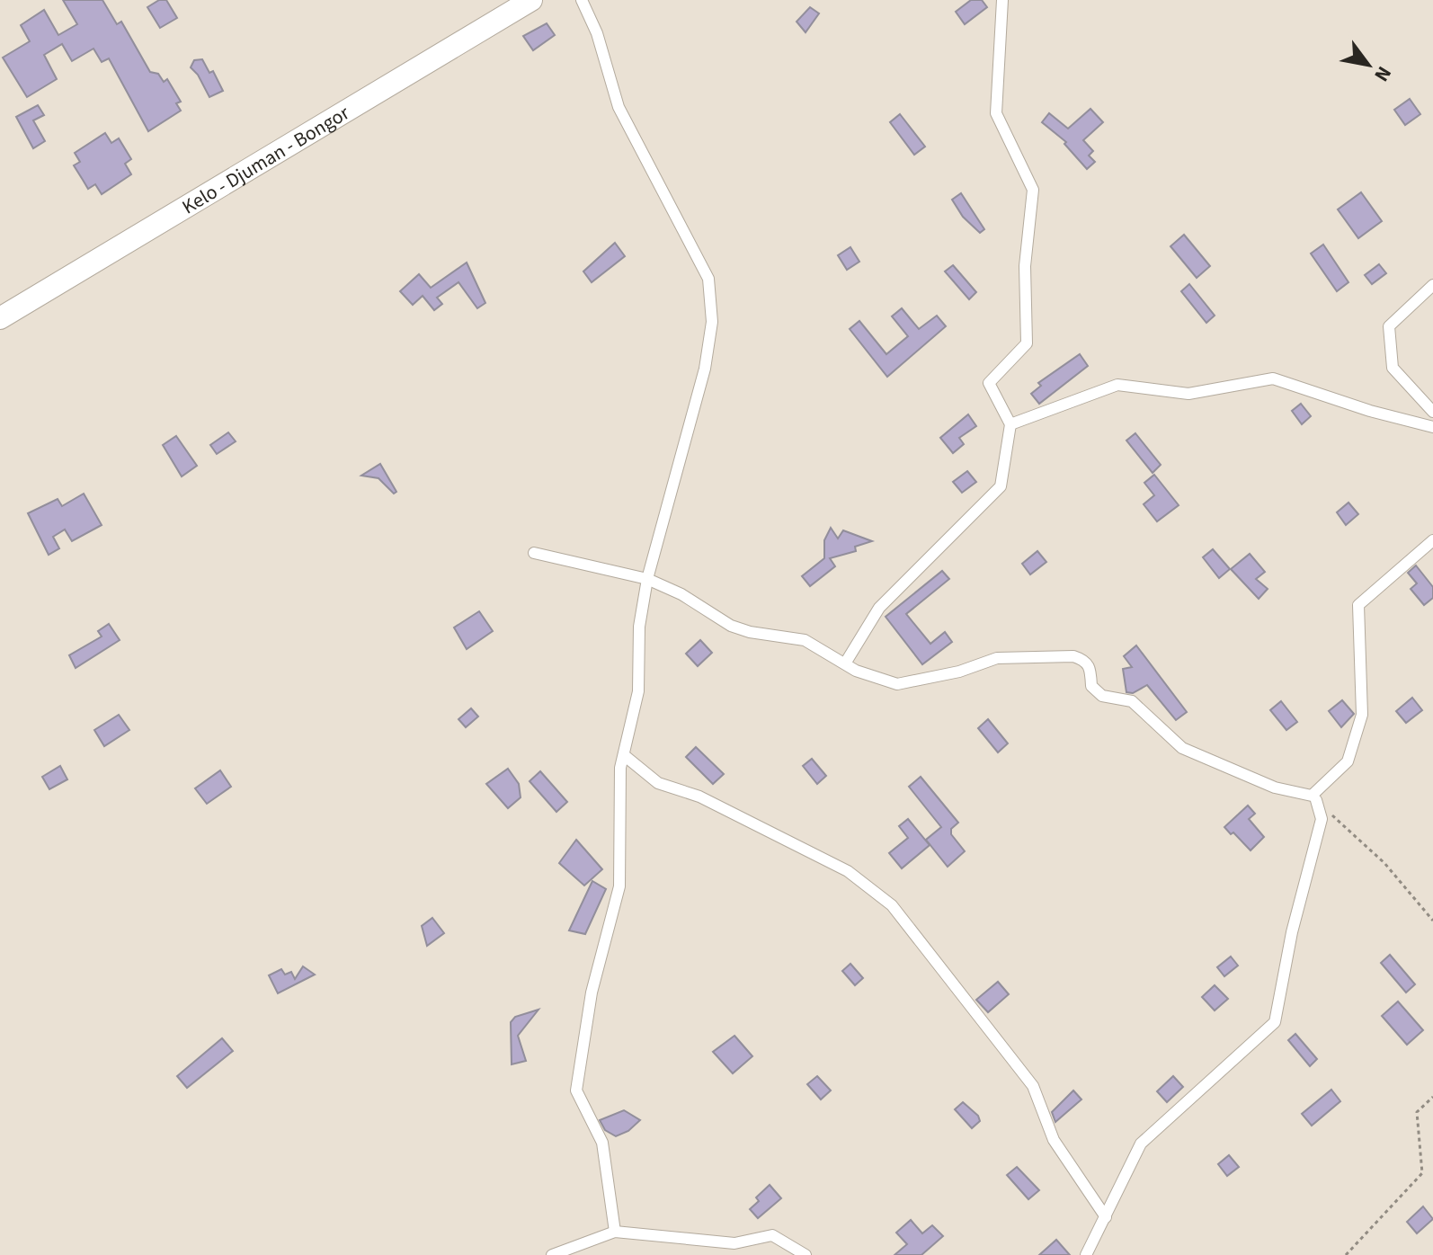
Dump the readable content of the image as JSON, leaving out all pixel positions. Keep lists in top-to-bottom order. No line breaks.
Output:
{"streets":{"highway":["Kelo - Djuman - Bongor"]},"north":"bottom right"}
